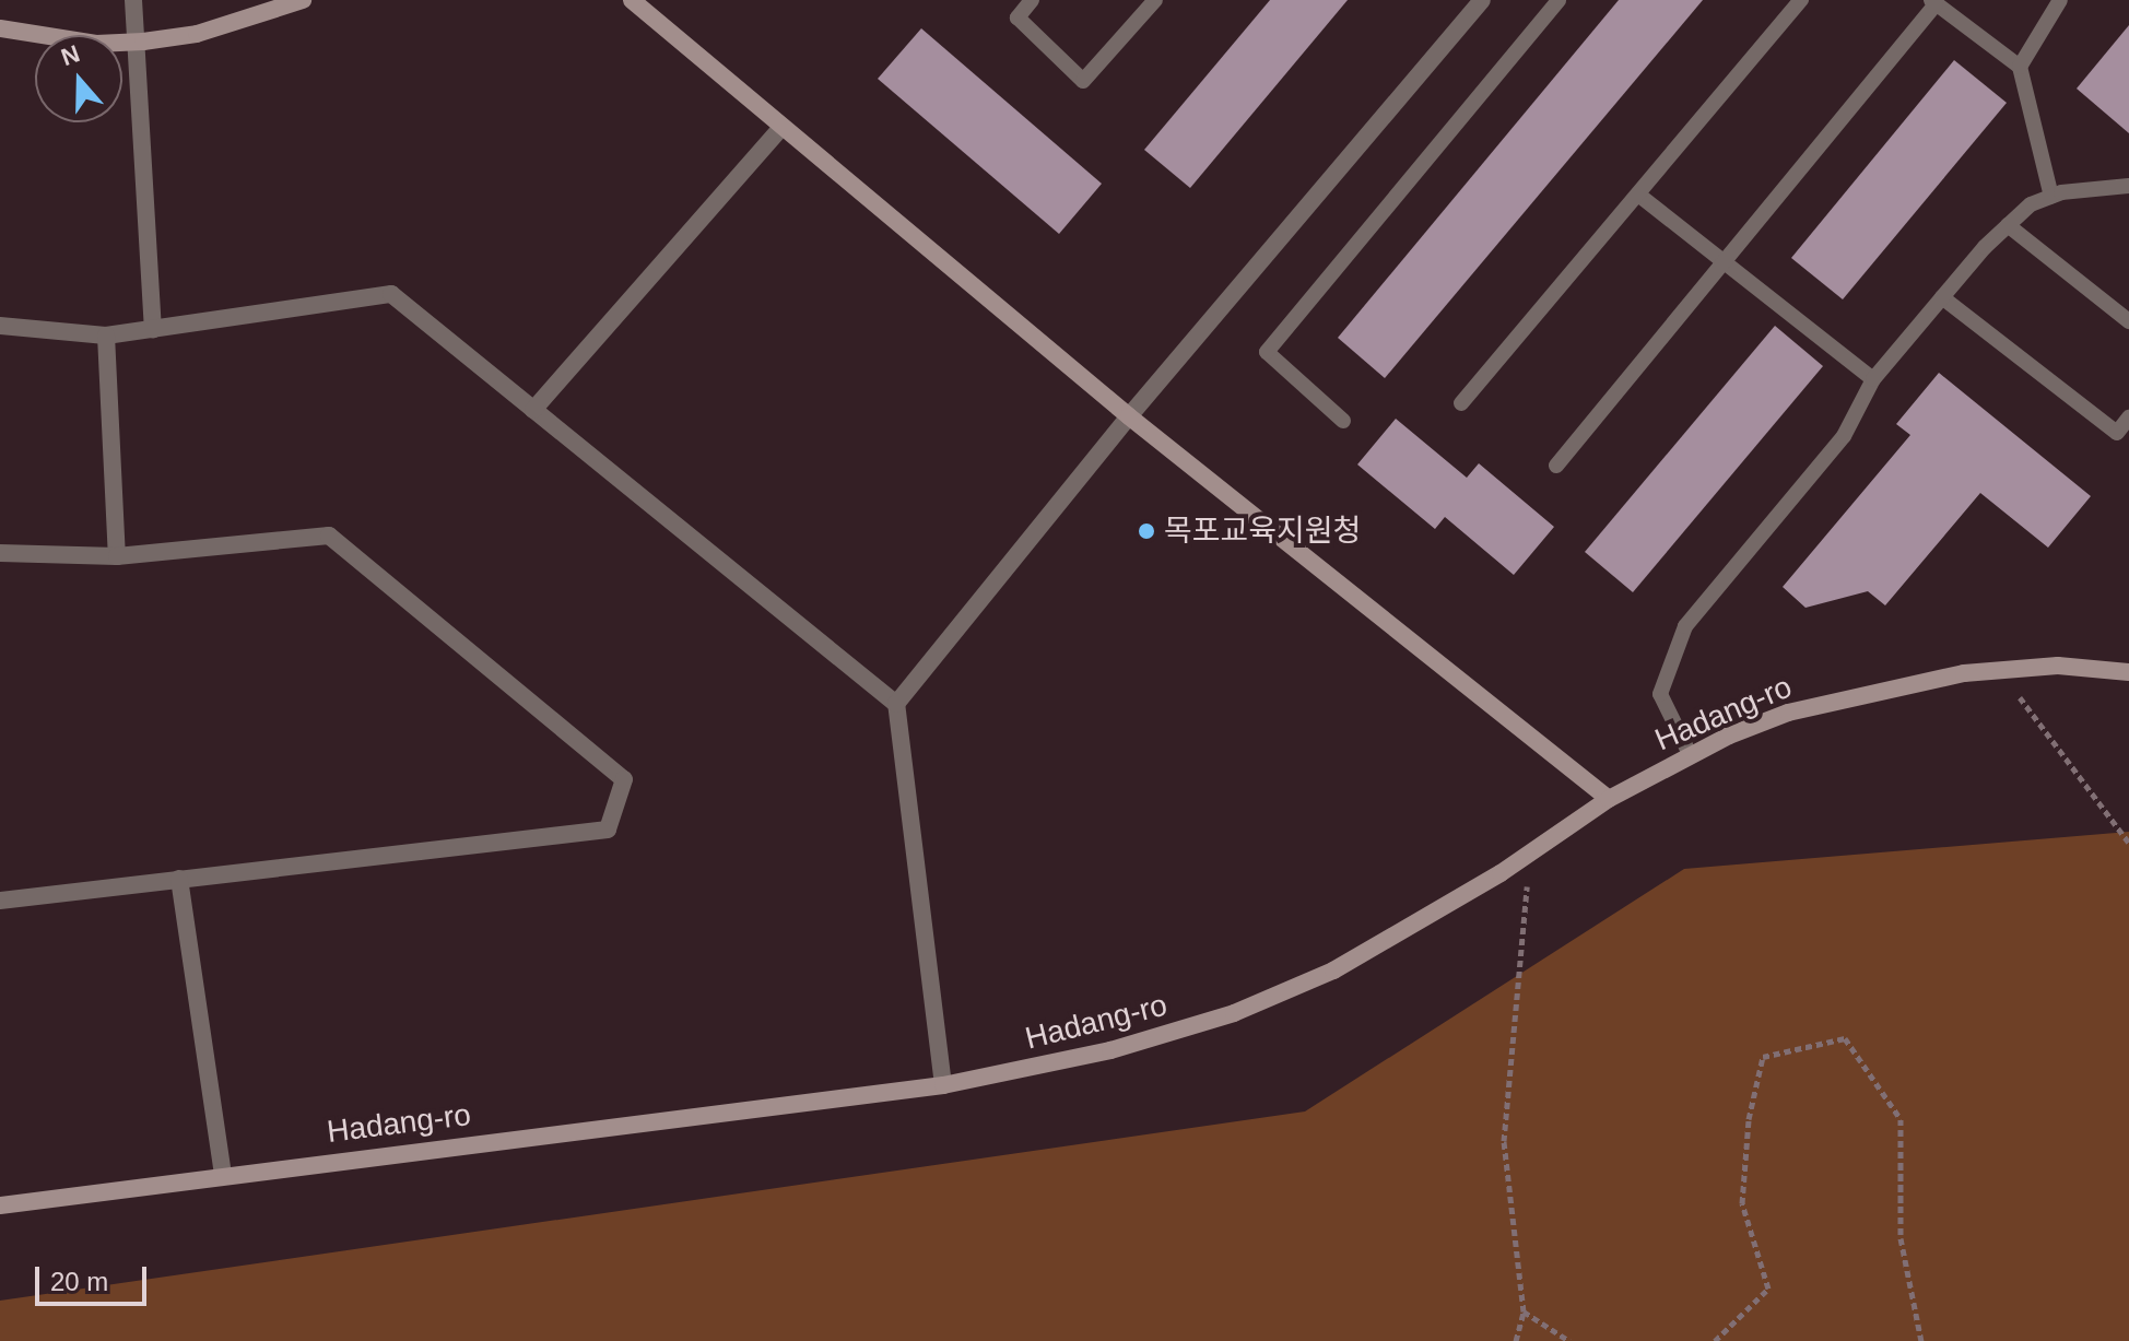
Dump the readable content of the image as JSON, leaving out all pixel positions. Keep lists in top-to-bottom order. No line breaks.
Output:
{"streets":{"street":["Hadang-ro"]},"places":["목포교육지원청"],"scale_bar":"20 m","north":"top"}
